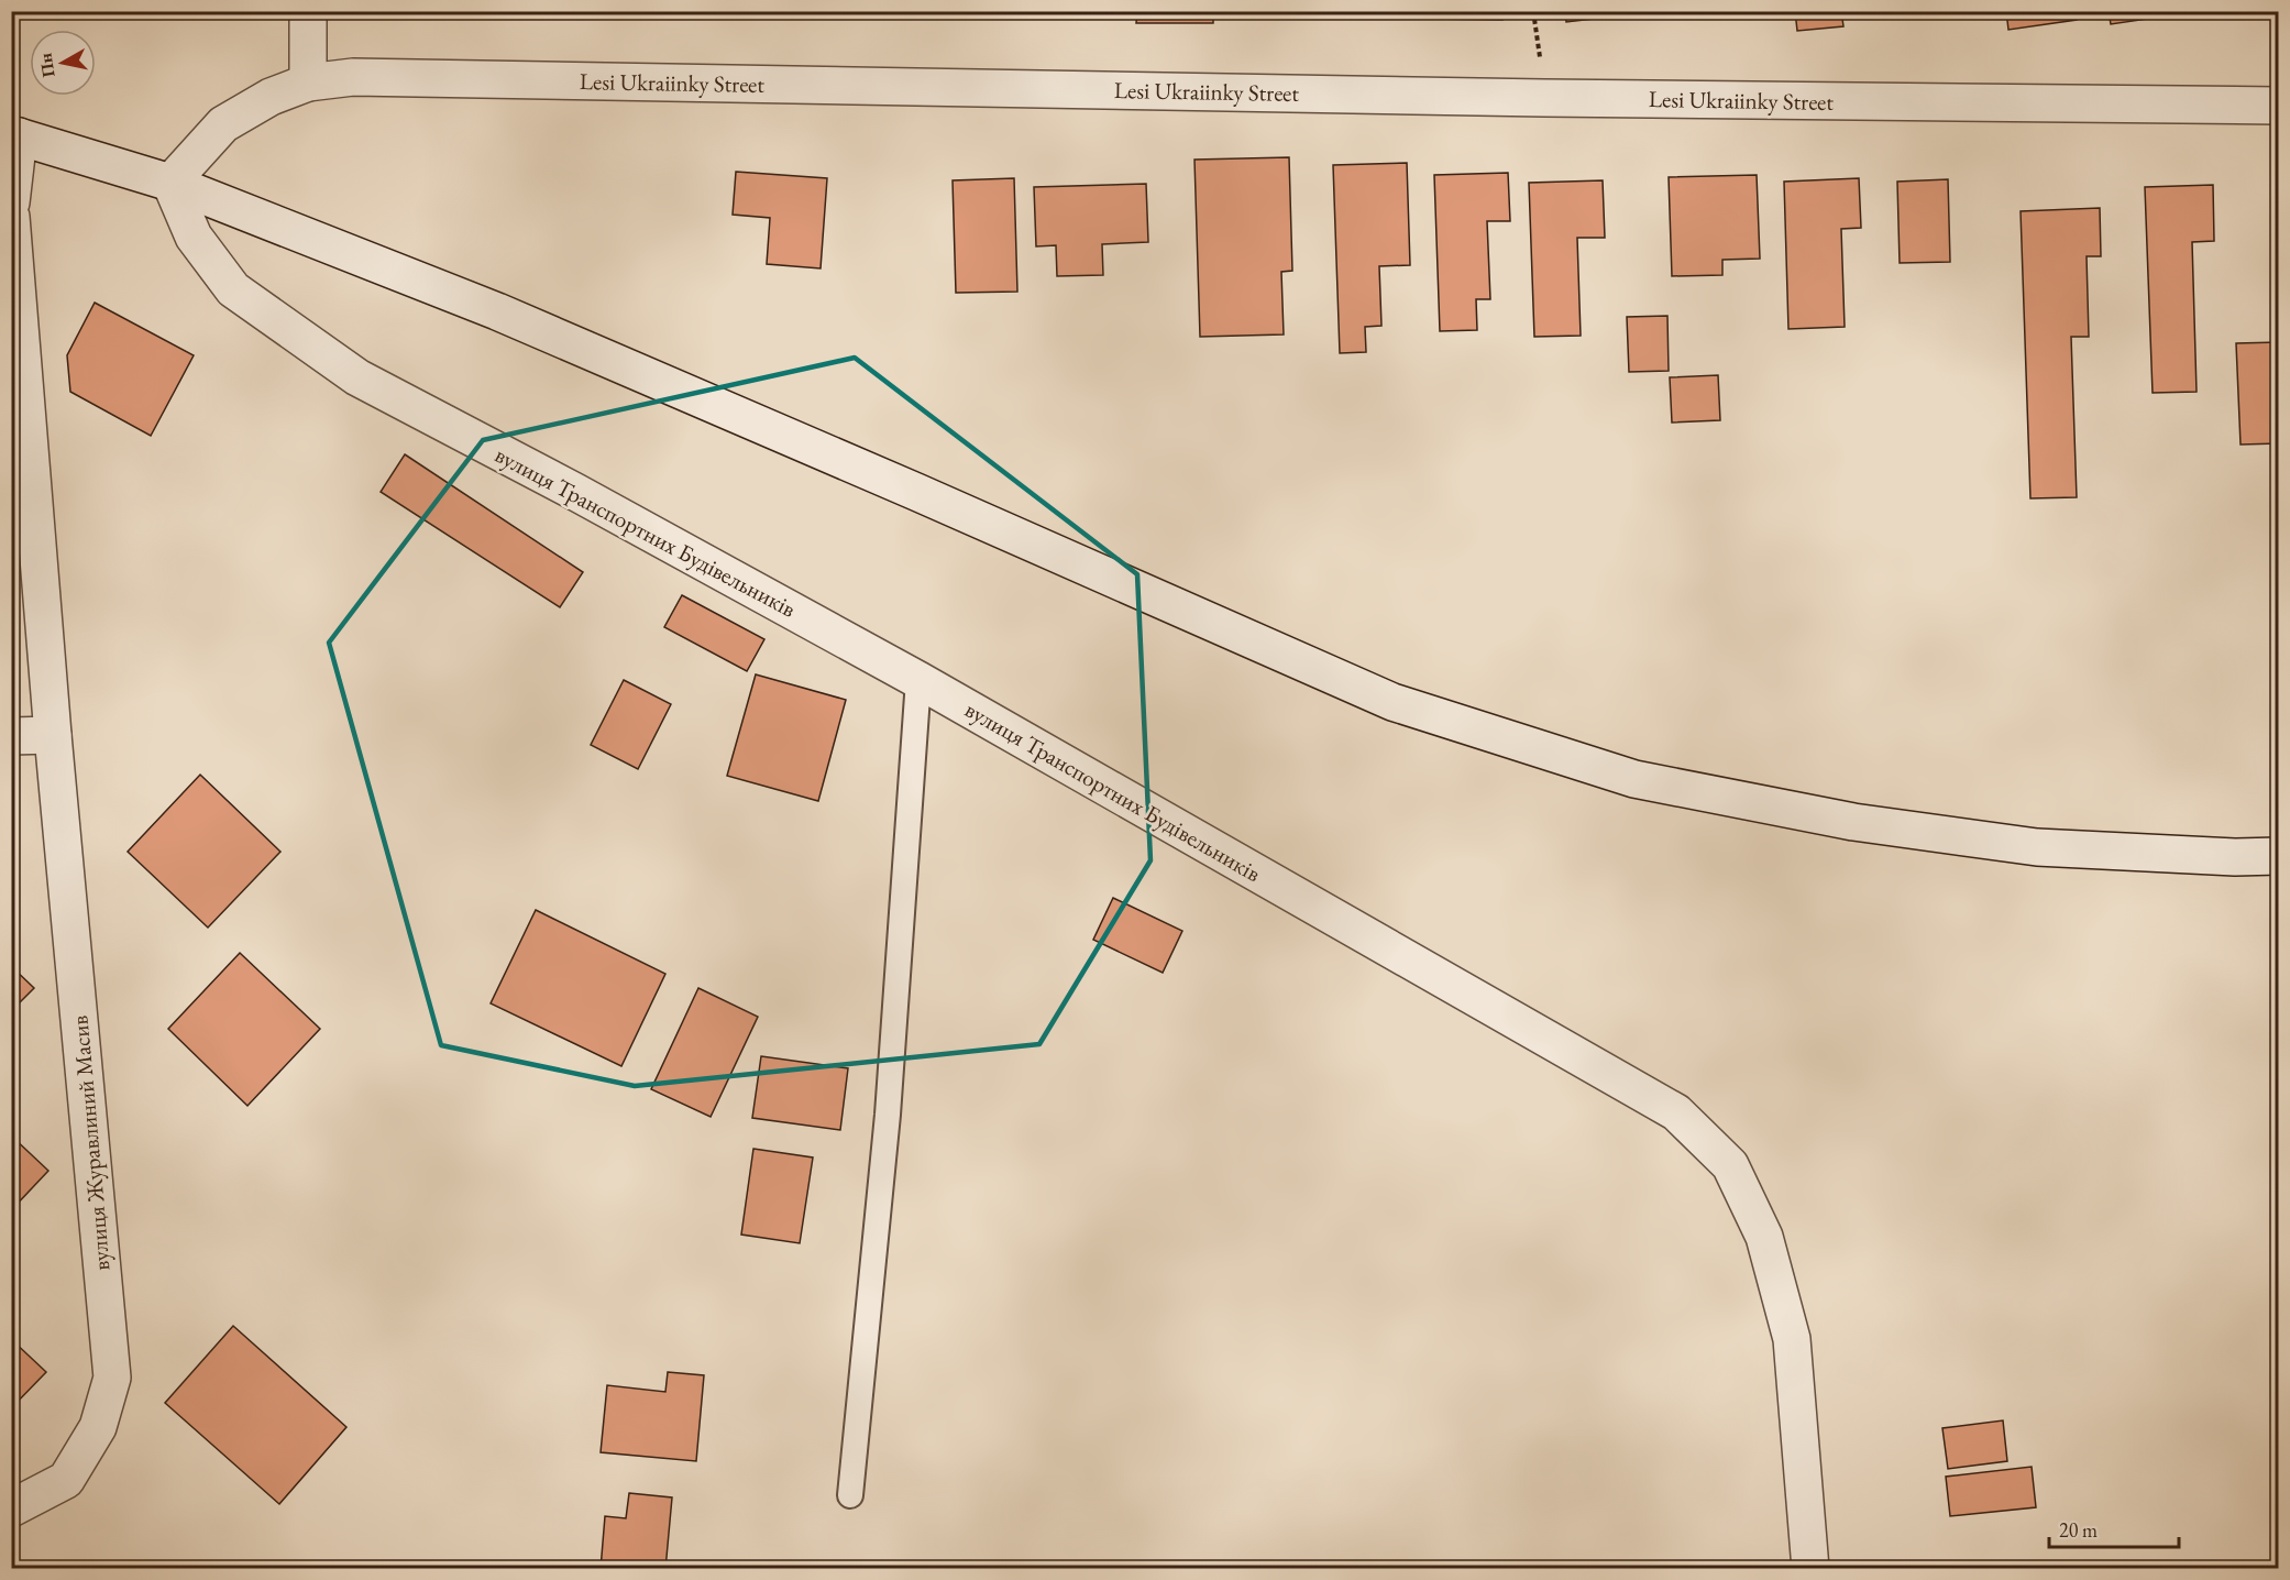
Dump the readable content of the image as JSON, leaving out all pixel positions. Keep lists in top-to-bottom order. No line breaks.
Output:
{"streets":{"street":["Lesi Ukraiinky Street","вулиця Транспортних Будівельників","вулиця Журавлиний Масив"]},"crossings":[["Lesi Ukraiinky Street","вулиця Транспортних Будівельників"]],"scale_bar":"20 m","north":"left"}
